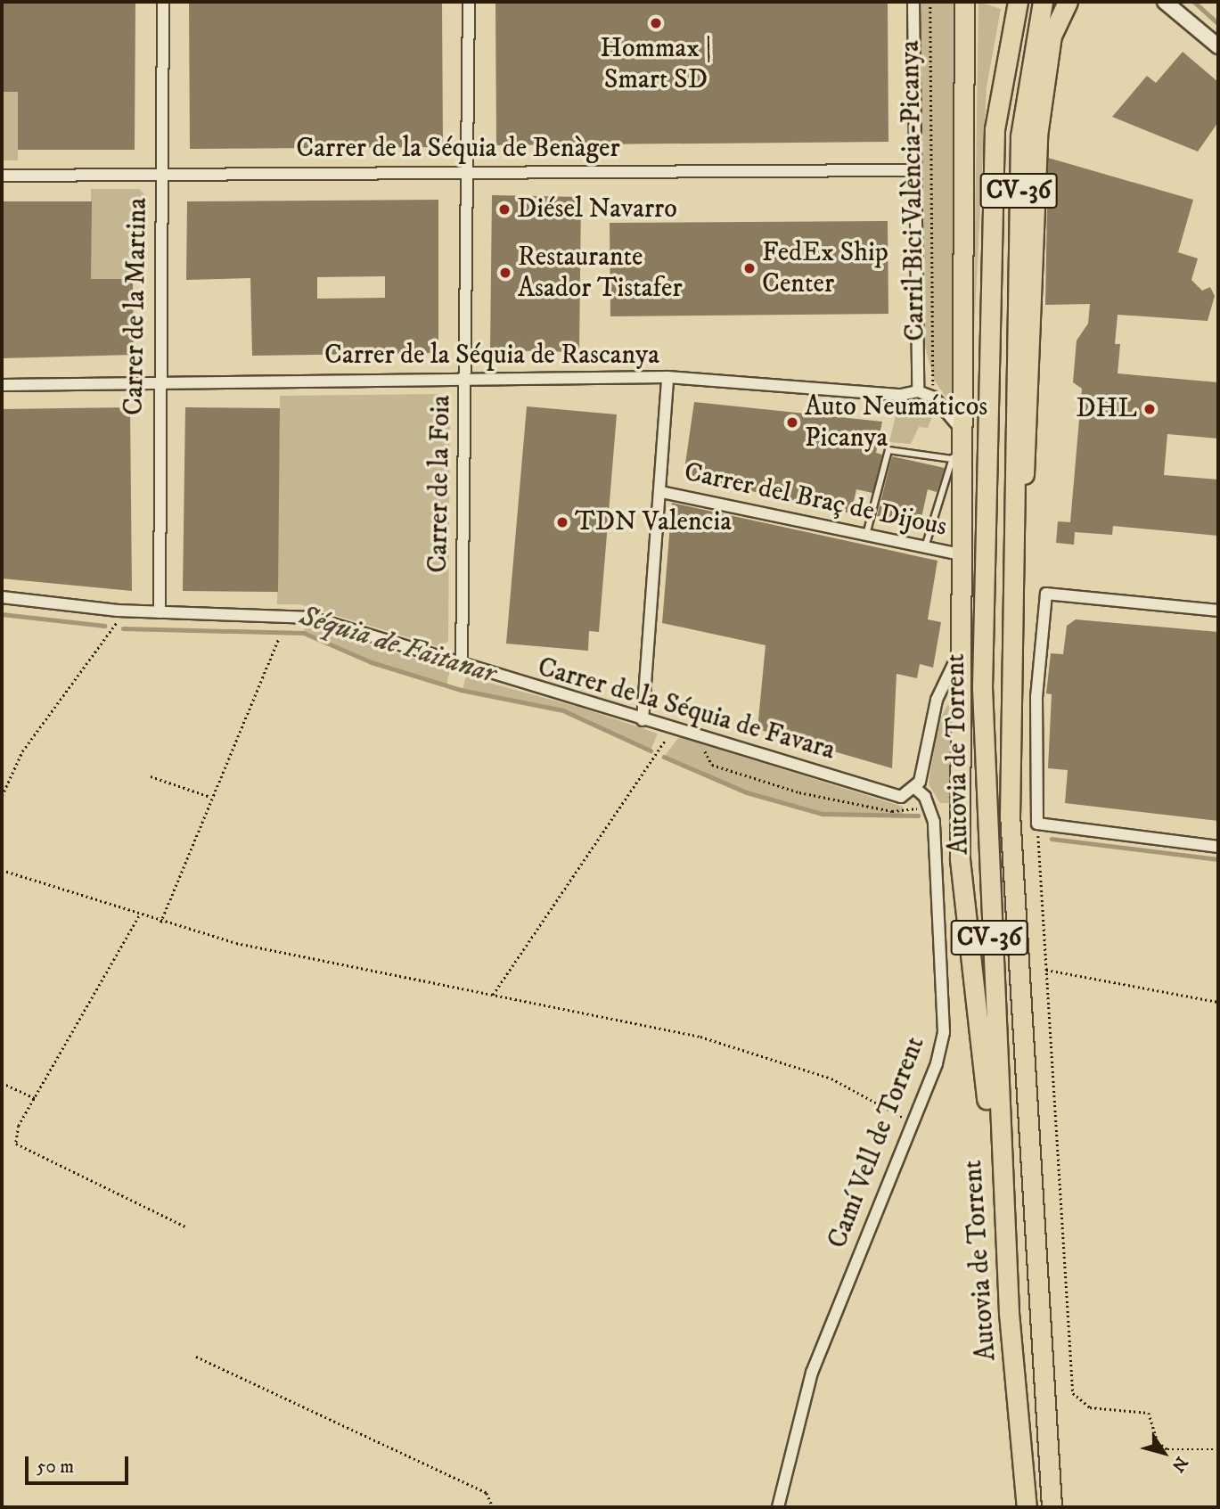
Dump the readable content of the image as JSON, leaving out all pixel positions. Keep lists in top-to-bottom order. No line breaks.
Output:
{"streets":{"highway":["CV-36","Autovia de Torrent"],"street":["Carrer de la Séquia de Benàger","Carrer de la Martina","Carrer de la Séquia de Rascanya","Carrer de la Foia","Carrer del Braç de Dijous","Carrer de la Séquia de Favara","Camí Vell de Torrent"],"path":["Carril Bici València-Picanya"]},"crossings":[["Carrer de la Séquia de Benàger","Carrer de la Martina"],["Carrer de la Séquia de Benàger","Carrer de la Foia"],["Carrer de la Martina","Carrer de la Séquia de Rascanya"],["Carrer de la Martina","Carrer de la Séquia de Favara"],["Carrer de la Séquia de Rascanya","Carrer de la Foia"],["Carrer de la Foia","Carrer de la Séquia de Favara"],["Carrer de la Séquia de Favara","Camí Vell de Torrent"]],"water":["Séquia de Faitanar"],"places":["Hommax | Smart SD","Diésel Navarro","FedEx Ship Center","Restaurante Asador Tistafer","DHL","Auto Neumáticos Picanya","TDN Valencia"],"scale_bar":"50 m","north":"bottom right"}
